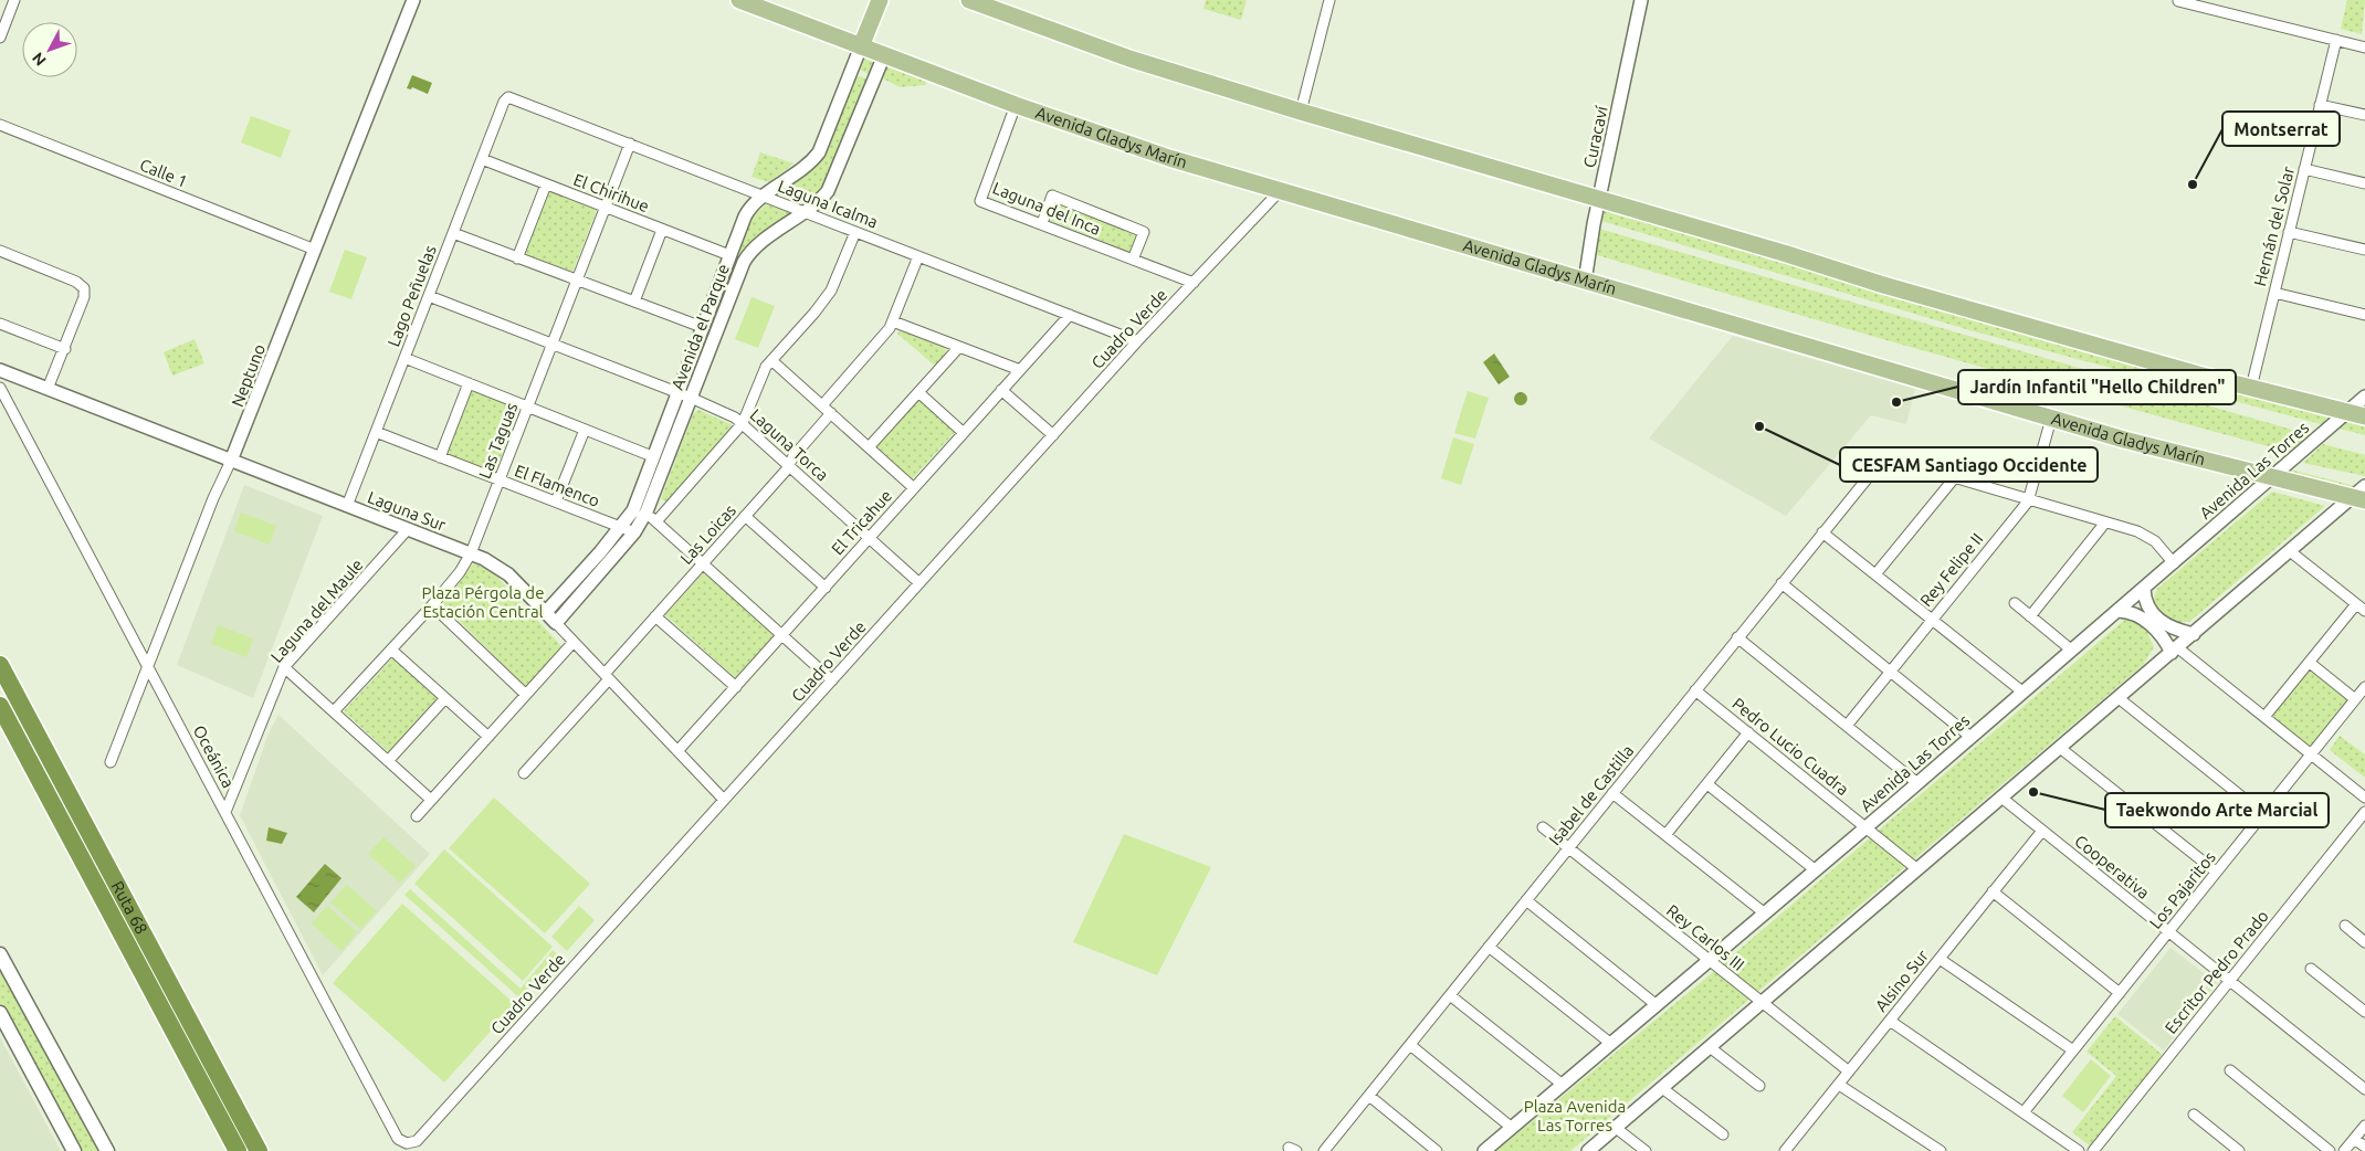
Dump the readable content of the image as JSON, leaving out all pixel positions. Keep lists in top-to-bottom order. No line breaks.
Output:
{"streets":{"highway":["Ruta 68"],"main road":["Avenida Gladys Marín"],"street":["Curacaví","Calle 1","El Chirihue","Laguna Icalma","Laguna del Inca","Hernán del Solar","Lago Peñuelas","Avenida el Parque","Cuadro Verde","Neptuno","Las Taguas","Laguna Torca","Avenida Las Torres","El Flamenco","Laguna Sur","El Tricahue","Las Loicas","Rey Felipe II","Laguna del Maule","Pedro Lucio Cuadra","Oceánica","Isabel de Castilla","Cooperativa","Los Pajaritos","Rey Carlos III","Escritor Pedro Prado","Alsino Sur"]},"crossings":[["Curacaví","Avenida Gladys Marín"],["Avenida Gladys Marín","Laguna del Inca"],["Avenida Gladys Marín","Avenida el Parque"],["Avenida Gladys Marín","Cuadro Verde"],["Avenida Gladys Marín","Avenida Las Torres"],["Avenida Gladys Marín","Rey Felipe II"],["Calle 1","Neptuno"],["El Chirihue","Lago Peñuelas"],["El Chirihue","Avenida el Parque"],["El Chirihue","Las Taguas"],["Laguna Icalma","Lago Peñuelas"],["Laguna Icalma","Avenida el Parque"],["Laguna Icalma","Cuadro Verde"],["Laguna Icalma","Las Taguas"],["Laguna Icalma","El Tricahue"],["Laguna del Inca","Cuadro Verde"],["Lago Peñuelas","Laguna Torca"],["Lago Peñuelas","El Flamenco"],["Lago Peñuelas","Laguna Sur"],["Avenida el Parque","Laguna Torca"],["Avenida el Parque","El Flamenco"],["Avenida el Parque","Laguna Sur"],["Cuadro Verde","Laguna Torca"],["Cuadro Verde","Laguna Sur"],["Cuadro Verde","Oceánica"],["Neptuno","Laguna Sur"],["Neptuno","Oceánica"],["Las Taguas","Laguna Torca"],["Las Taguas","El Flamenco"],["Las Taguas","Laguna Sur"],["Laguna Torca","El Tricahue"],["Laguna Torca","Las Loicas"],["Avenida Las Torres","Pedro Lucio Cuadra"],["Avenida Las Torres","Rey Carlos III"],["Laguna Sur","El Tricahue"],["Laguna Sur","Las Loicas"],["Laguna Sur","Laguna del Maule"],["Laguna del Maule","Oceánica"],["Pedro Lucio Cuadra","Isabel de Castilla"],["Isabel de Castilla","Rey Carlos III"],["Cooperativa","Los Pajaritos"],["Cooperativa","Escritor Pedro Prado"],["Cooperativa","Alsino Sur"],["Rey Carlos III","Alsino Sur"]],"parks":["Plaza Pérgola de Estación Central","Plaza Avenida Las Torres"],"places":["Montserrat","Jardín Infantil \"Hello Children\"","CESFAM Santiago Occidente","Taekwondo Arte Marcial"],"north":"bottom left"}
